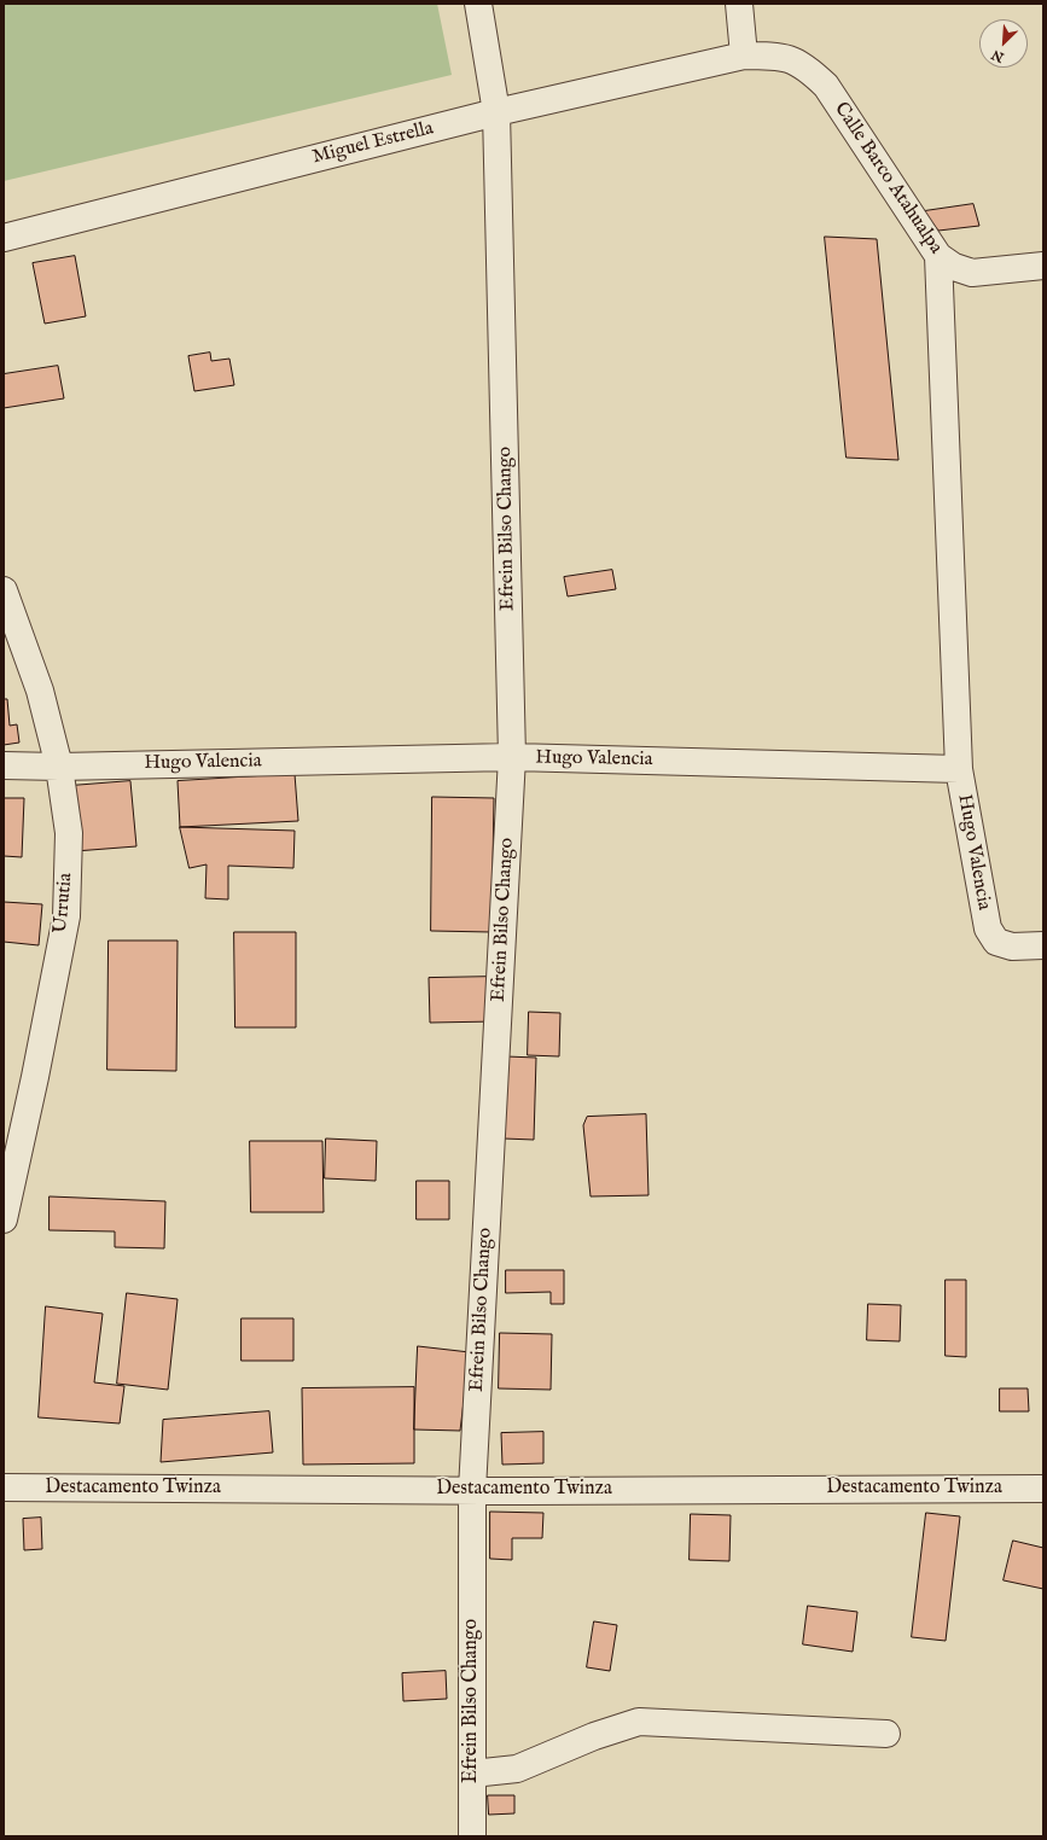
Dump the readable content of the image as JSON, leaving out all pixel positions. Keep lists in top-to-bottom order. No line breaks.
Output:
{"streets":{"street":["Miguel Estrella","Calle Barco Atahualpa","Efrein Bilso Chango","Hugo Valencia","Urrutia","Destacamento Twinza"]},"crossings":[["Miguel Estrella","Calle Barco Atahualpa"],["Miguel Estrella","Efrein Bilso Chango"],["Efrein Bilso Chango","Hugo Valencia"],["Efrein Bilso Chango","Destacamento Twinza"],["Hugo Valencia","Urrutia"]],"north":"bottom left"}
